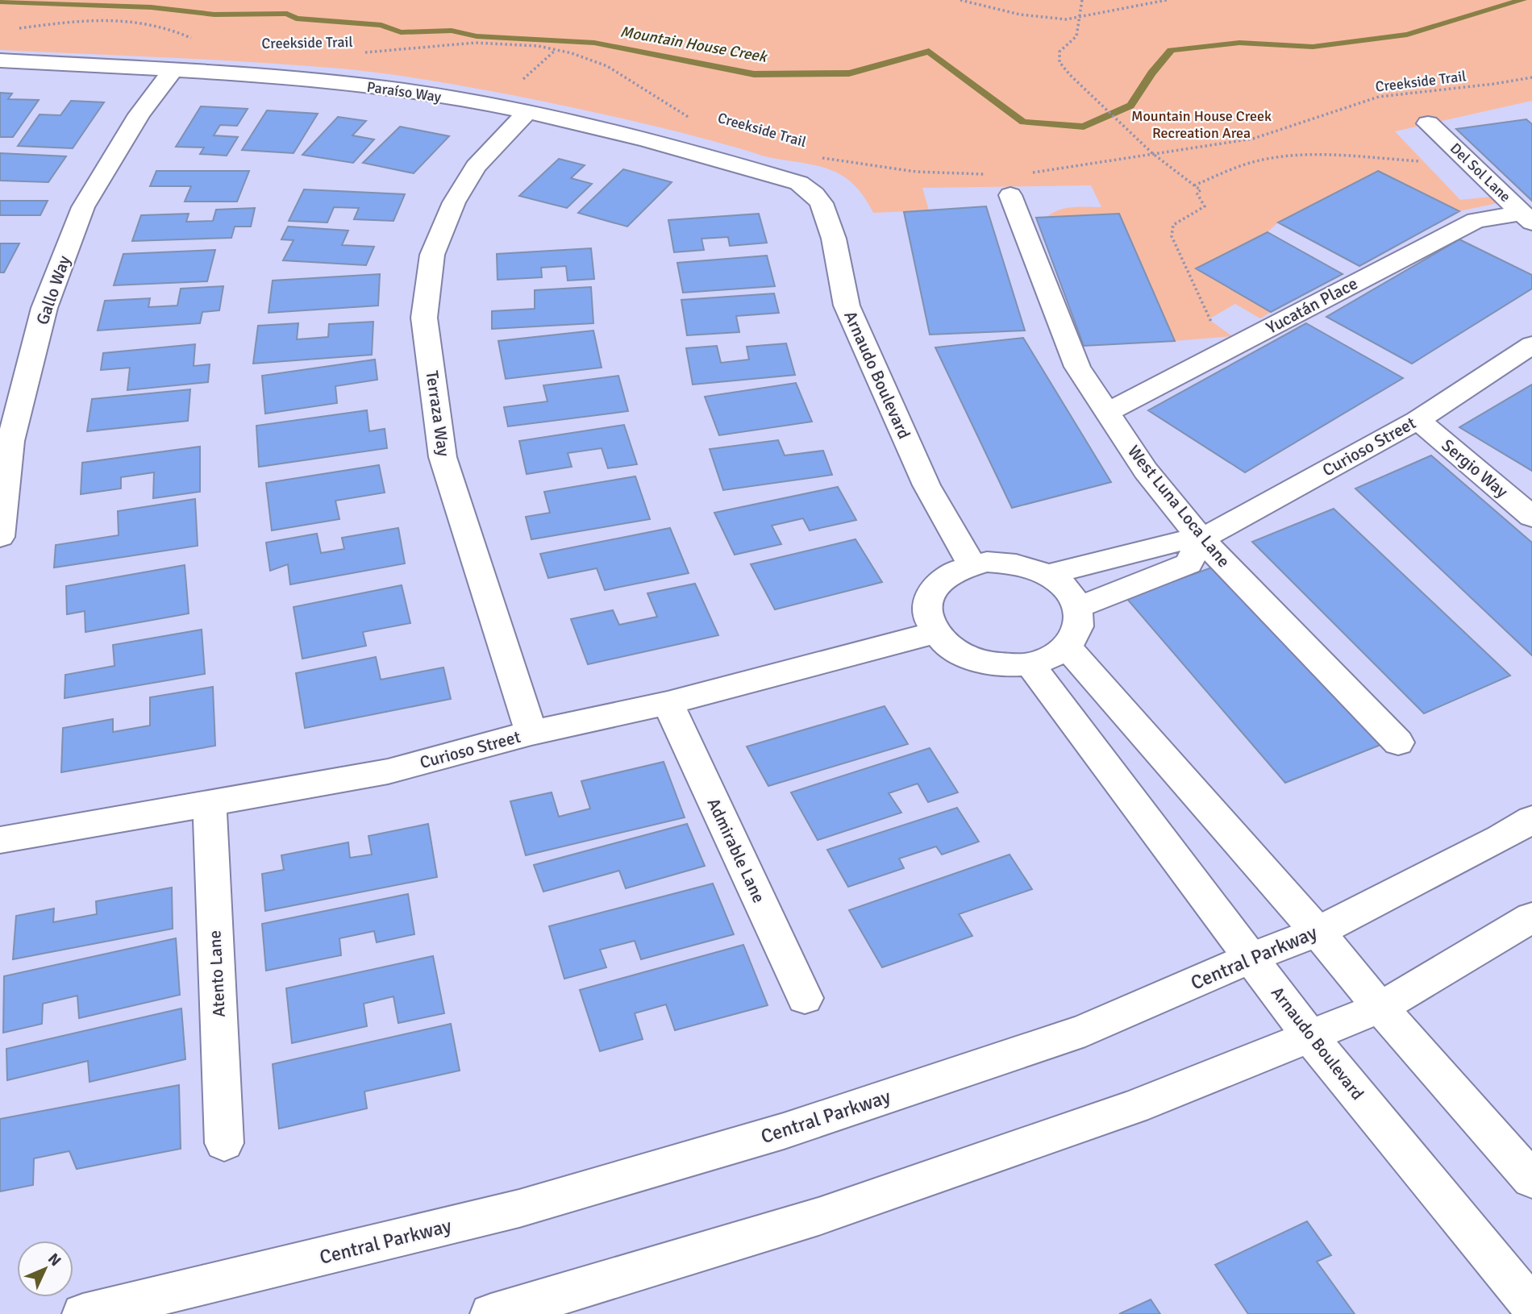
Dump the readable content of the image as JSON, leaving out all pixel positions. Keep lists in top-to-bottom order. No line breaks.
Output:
{"streets":{"street":["Paraíso Way","Del Sol Lane","Gallo Way","Yucatán Place","Arnaudo Boulevard","Terraza Way","Curioso Street","Sergio Way","West Luna Loca Lane","Admirable Lane","Central Parkway","Atento Lane"],"path":["Creekside Trail"]},"crossings":[["Creekside Trail","West Luna Loca Lane"],["Paraíso Way","Gallo Way"],["Paraíso Way","Arnaudo Boulevard"],["Paraíso Way","Terraza Way"],["Del Sol Lane","Yucatán Place"],["Yucatán Place","West Luna Loca Lane"],["Arnaudo Boulevard","Curioso Street"],["Arnaudo Boulevard","Central Parkway"],["Terraza Way","Curioso Street"],["Curioso Street","Sergio Way"],["Curioso Street","West Luna Loca Lane"],["Curioso Street","Admirable Lane"],["Curioso Street","Atento Lane"]],"water":["Mountain House Creek"],"parks":["Mountain House Creek Recreation Area"],"north":"top right"}
